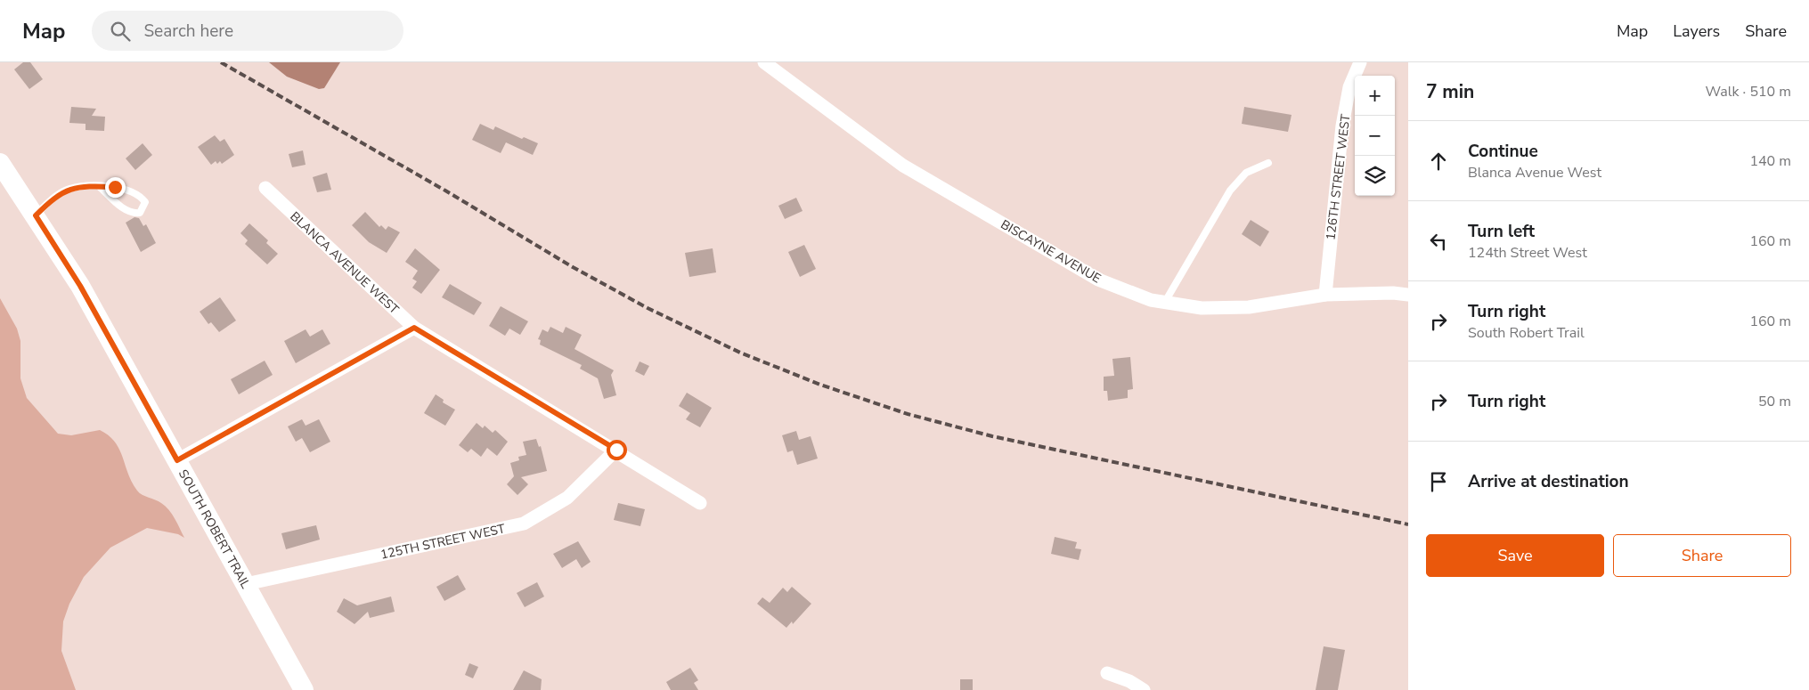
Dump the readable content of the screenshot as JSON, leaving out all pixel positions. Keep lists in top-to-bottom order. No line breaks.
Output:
{"streets":{"main road":["SOUTH ROBERT TRAIL"],"street":["126TH STREET WEST","BISCAYNE AVENUE","BLANCA AVENUE WEST","125TH STREET WEST"]},"crossings":[["126TH STREET WEST","BISCAYNE AVENUE"],["BLANCA AVENUE WEST","125TH STREET WEST"],["SOUTH ROBERT TRAIL","125TH STREET WEST"]],"page":{"header":"Map","search":"Search here","nav":["Map","Layers","Share"],"heading":["7 min","Walk · 510 m"],"map_buttons":["+","−"],"list":[["Continue","Blanca Avenue West","140 m"],["Turn left","124th Street West","160 m"],["Turn right","South Robert Trail","160 m"],["Turn right","50 m"],"Arrive at destination"],"buttons":["Save","Share"]}}
